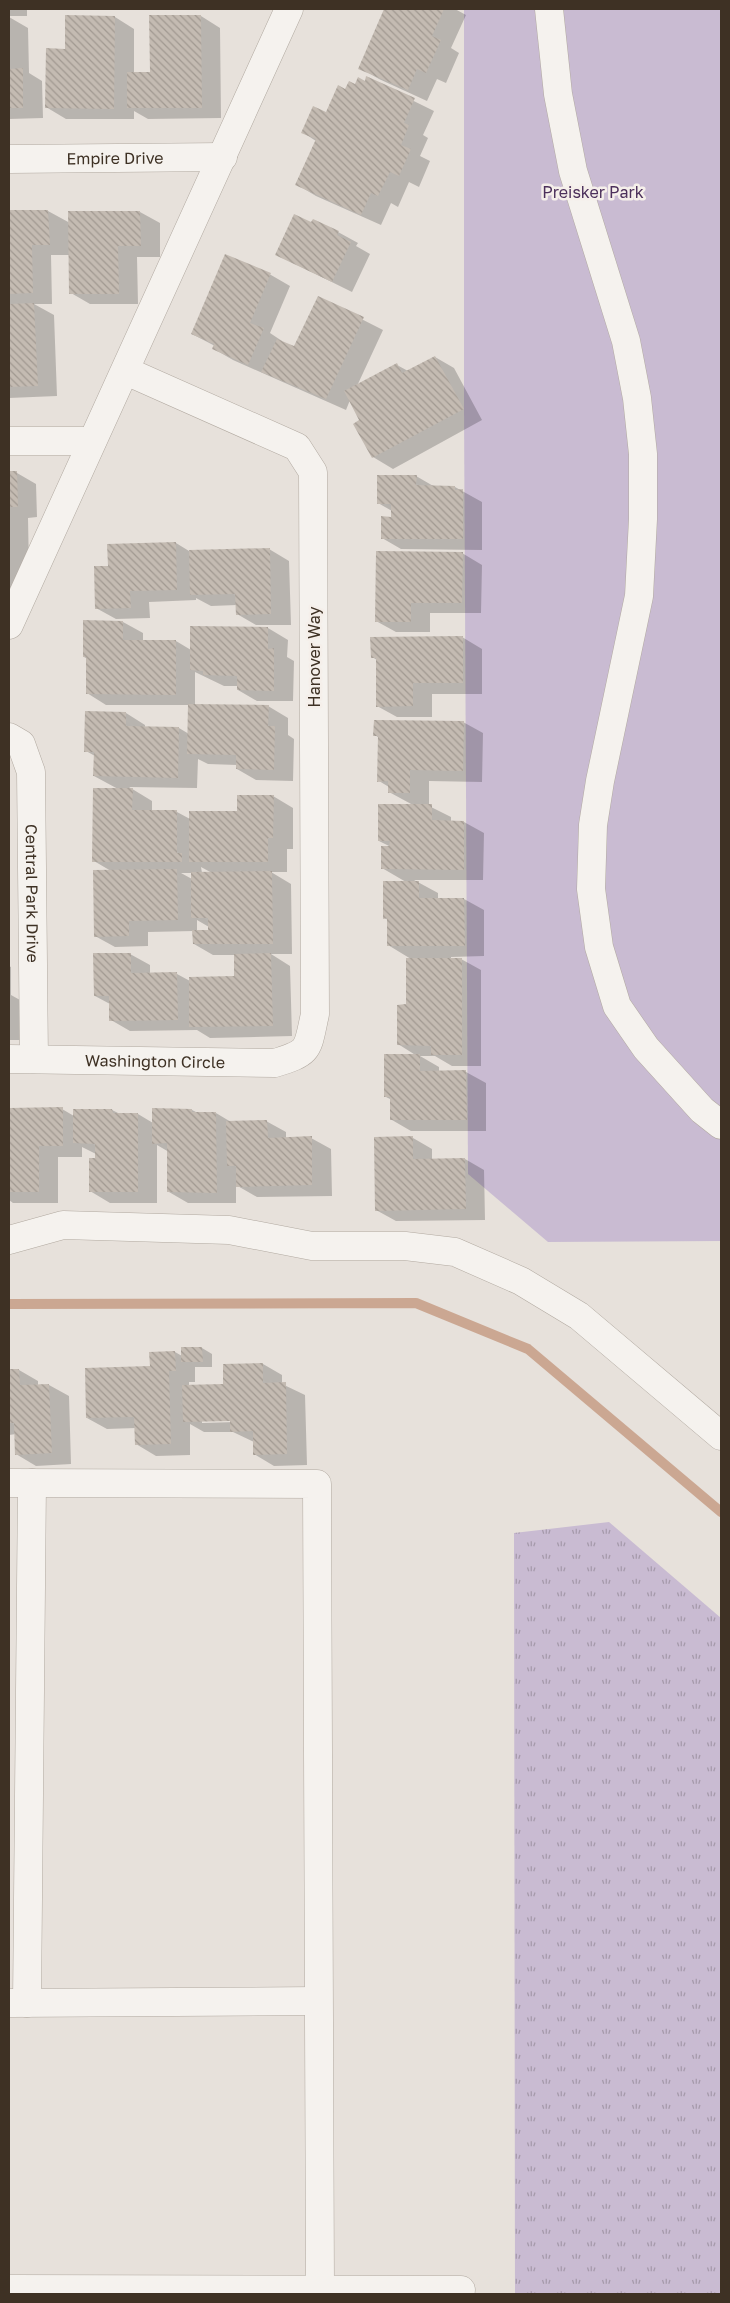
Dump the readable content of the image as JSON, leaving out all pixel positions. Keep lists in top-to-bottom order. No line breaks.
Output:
{"streets":{"street":["Empire Drive","Hanover Way","Central Park Drive","Washington Circle"]},"crossings":[["Hanover Way","Washington Circle"],["Central Park Drive","Washington Circle"]],"parks":["Preisker Park"]}
